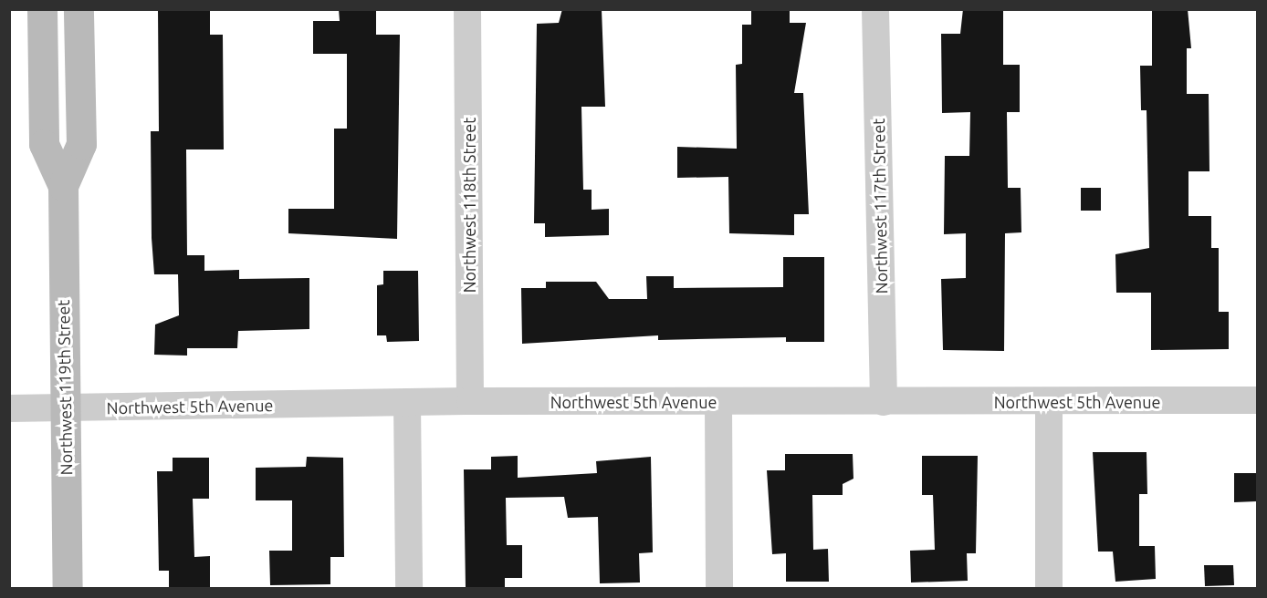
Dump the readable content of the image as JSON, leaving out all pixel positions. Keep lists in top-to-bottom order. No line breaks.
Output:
{"streets":{"main road":["Northwest 119th Street"],"street":["Northwest 118th Street","Northwest 117th Street","Northwest 5th Avenue"]},"crossings":[["Northwest 118th Street","Northwest 5th Avenue"],["Northwest 117th Street","Northwest 5th Avenue"],["Northwest 119th Street","Northwest 5th Avenue"]]}
